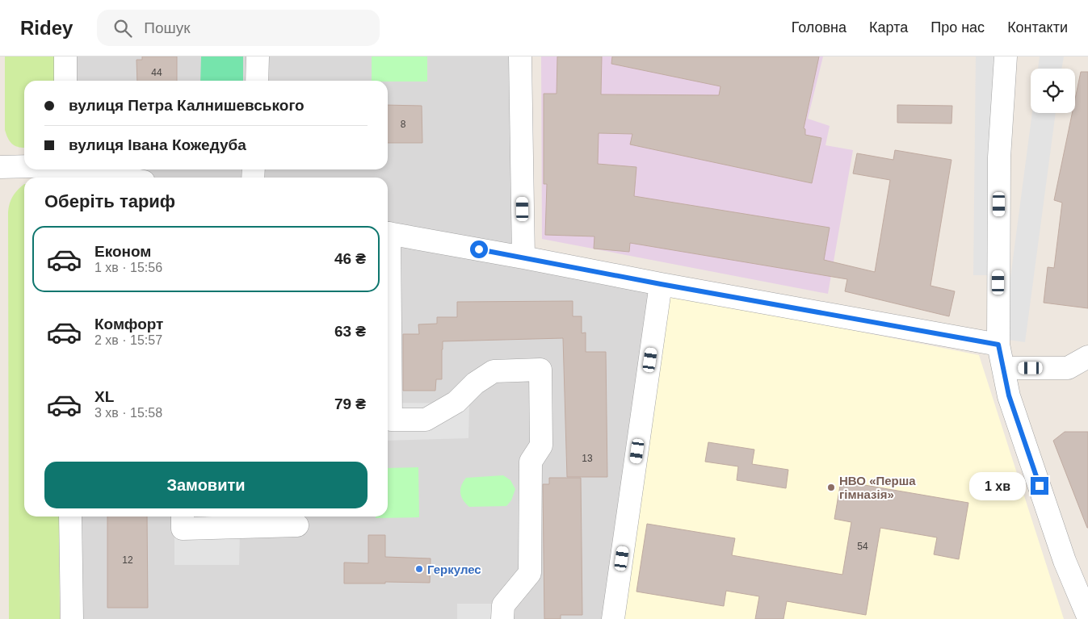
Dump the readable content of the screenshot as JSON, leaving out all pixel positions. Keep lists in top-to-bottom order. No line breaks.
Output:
{"places":["НВО «Перша гімназія»","Геркулес"],"house_numbers":["44","8","13","54","12"],"page":{"header":"Ridey","search":"Пошук","nav":["Головна","Карта","Про нас","Контакти"],"banner":["вулиця Петра Калнишевського","вулиця Івана Кожедуба"],"heading":"Оберіть тариф","list":[{"name":"Економ","note":"1 хв · 15:56","value":"46 ₴"},{"name":"Комфорт","note":"2 хв · 15:57","value":"63 ₴"},{"name":"XL","note":"3 хв · 15:58","value":"79 ₴"}],"buttons":"Замовити","bubble":"1 хв"}}
